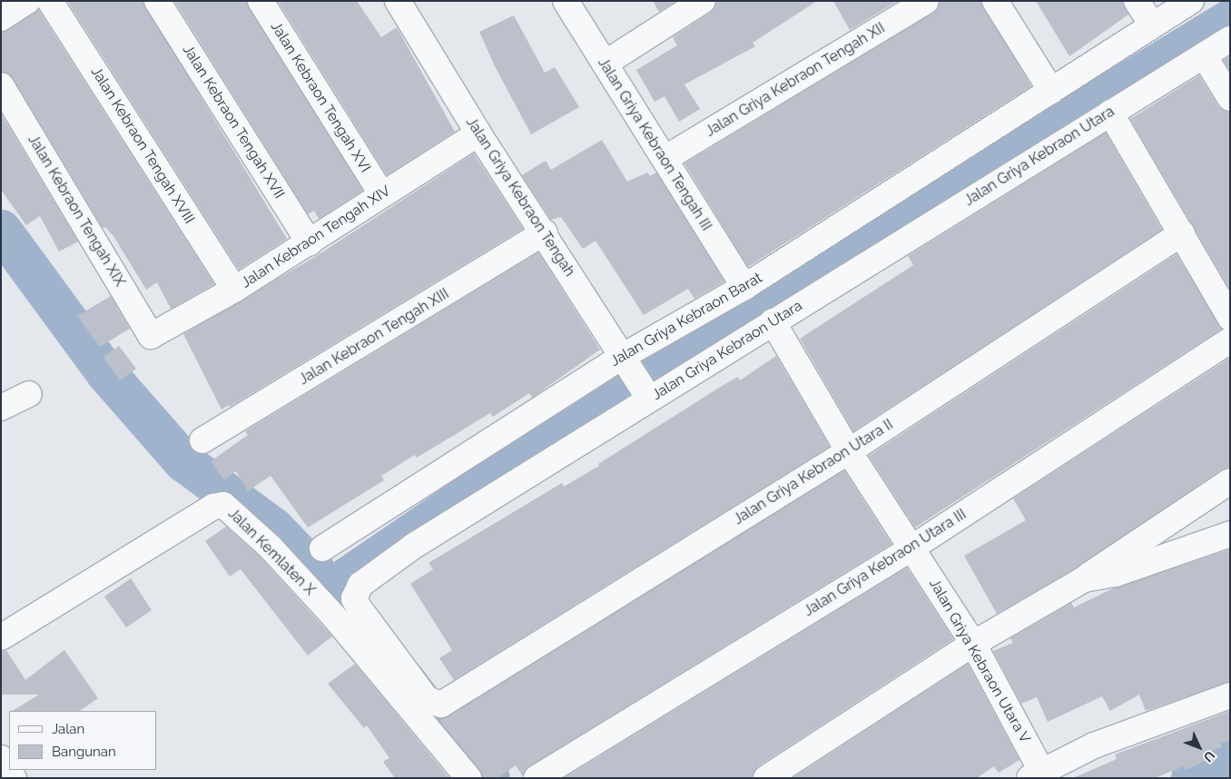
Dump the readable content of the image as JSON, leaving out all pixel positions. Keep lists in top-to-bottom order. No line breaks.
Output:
{"streets":{"street":["Jalan Griya Kebraon Tengah XII","Jalan Kebraon Tengah XVI","Jalan Kebraon Tengah XVII","Jalan Griya Kebraon Tengah III","Jalan Kebraon Tengah XVIII","Jalan Griya Kebraon Utara","Jalan Griya Kebraon Tengah","Jalan Kebraon Tengah XIX","Jalan Kebraon Tengah XIV","Jalan Griya Kebraon Barat","Jalan Kebraon Tengah XIII","Jalan Griya Kebraon Utara II","Jalan Kemlaten X","Jalan Griya Kebraon Utara III","Jalan Griya Kebraon Utara V"]},"crossings":[["Jalan Griya Kebraon Tengah XII","Jalan Griya Kebraon Tengah III"],["Jalan Kebraon Tengah XVI","Jalan Kebraon Tengah XIV"],["Jalan Kebraon Tengah XVII","Jalan Kebraon Tengah XIV"],["Jalan Griya Kebraon Tengah III","Jalan Griya Kebraon Barat"],["Jalan Kebraon Tengah XVIII","Jalan Kebraon Tengah XIV"],["Jalan Griya Kebraon Utara","Jalan Griya Kebraon Tengah"],["Jalan Griya Kebraon Utara","Jalan Griya Kebraon Utara II"],["Jalan Griya Kebraon Utara","Jalan Griya Kebraon Utara V"],["Jalan Griya Kebraon Tengah","Jalan Kebraon Tengah XIV"],["Jalan Griya Kebraon Tengah","Jalan Griya Kebraon Barat"],["Jalan Griya Kebraon Tengah","Jalan Kebraon Tengah XIII"],["Jalan Kebraon Tengah XIX","Jalan Kebraon Tengah XIV"],["Jalan Griya Kebraon Utara II","Jalan Griya Kebraon Utara V"],["Jalan Griya Kebraon Utara III","Jalan Griya Kebraon Utara V"]],"legend":["Jalan","Bangunan"],"north":"bottom right"}
